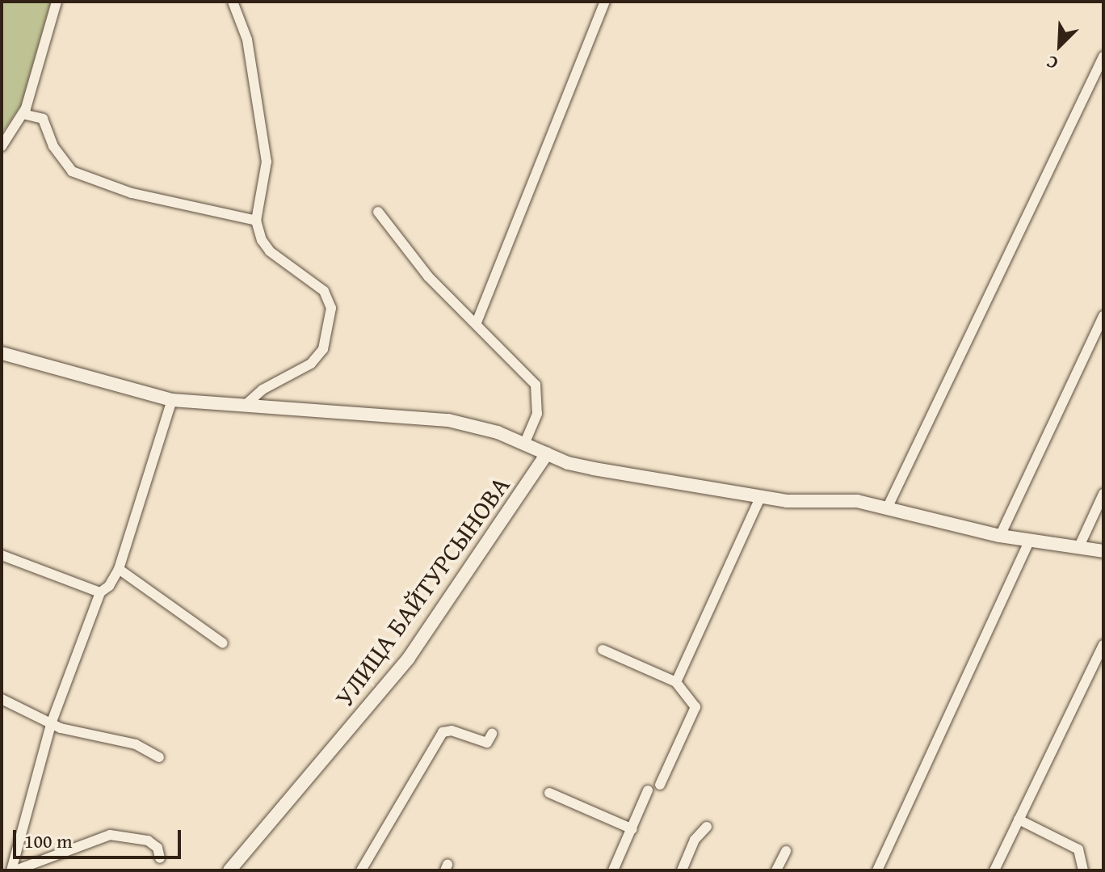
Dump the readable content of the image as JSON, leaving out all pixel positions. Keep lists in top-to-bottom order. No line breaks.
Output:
{"streets":{"street":["УЛИЦА БАЙТУРСЫНОВА"]},"scale_bar":"100 m","north":"bottom left"}
